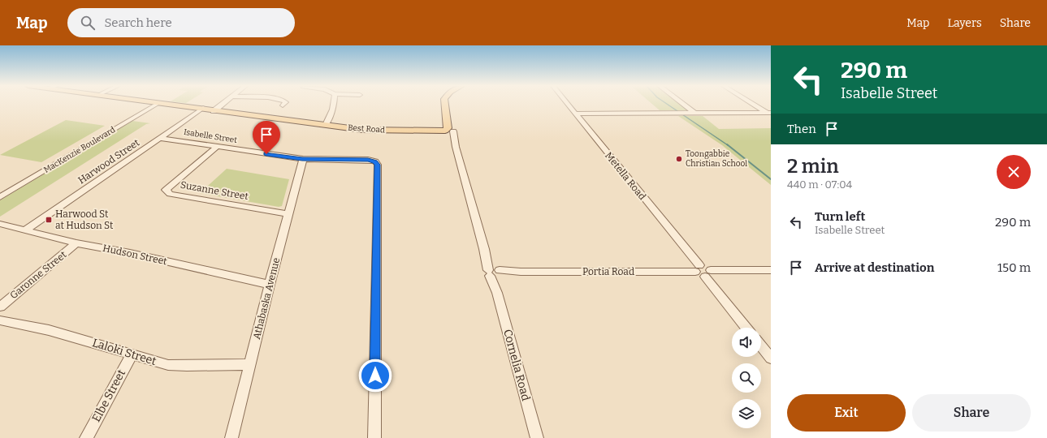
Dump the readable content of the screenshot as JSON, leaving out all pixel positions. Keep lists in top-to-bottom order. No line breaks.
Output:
{"streets":{"main road":["Best Road","Cornelia Road"],"street":["Isabelle Street","MacKenzie Boulevard","Harwood Street","Metella Road","Suzanne Street","Hudson Street","Portia Road","Garonne Street","Athabaska Avenue","Laloki Street","Elbe Street"]},"crossings":[["Best Road","Harwood Street"],["Best Road","Cornelia Road"],["Isabelle Street","Harwood Street"],["Isabelle Street","Suzanne Street"],["Isabelle Street","Athabaska Avenue"],["Harwood Street","Hudson Street"],["Metella Road","Portia Road"],["Suzanne Street","Athabaska Avenue"],["Hudson Street","Garonne Street"],["Hudson Street","Athabaska Avenue"],["Portia Road","Cornelia Road"],["Athabaska Avenue","Laloki Street"],["Laloki Street","Elbe Street"]],"places":{"other":["Toongabbie Christian School"],"transit":["Harwood St at Hudson St"]},"page":{"header":"Map","search":"Search here","nav":["Map","Layers","Share"],"turn":["290 m","Isabelle Street"],"then":"Then","heading":["2 min","440 m · 07:04"],"list":[{"name":"Turn left","note":"Isabelle Street","value":"290 m"},{"name":"Arrive at destination","value":"150 m"}],"buttons":["Exit","Share"]}}
